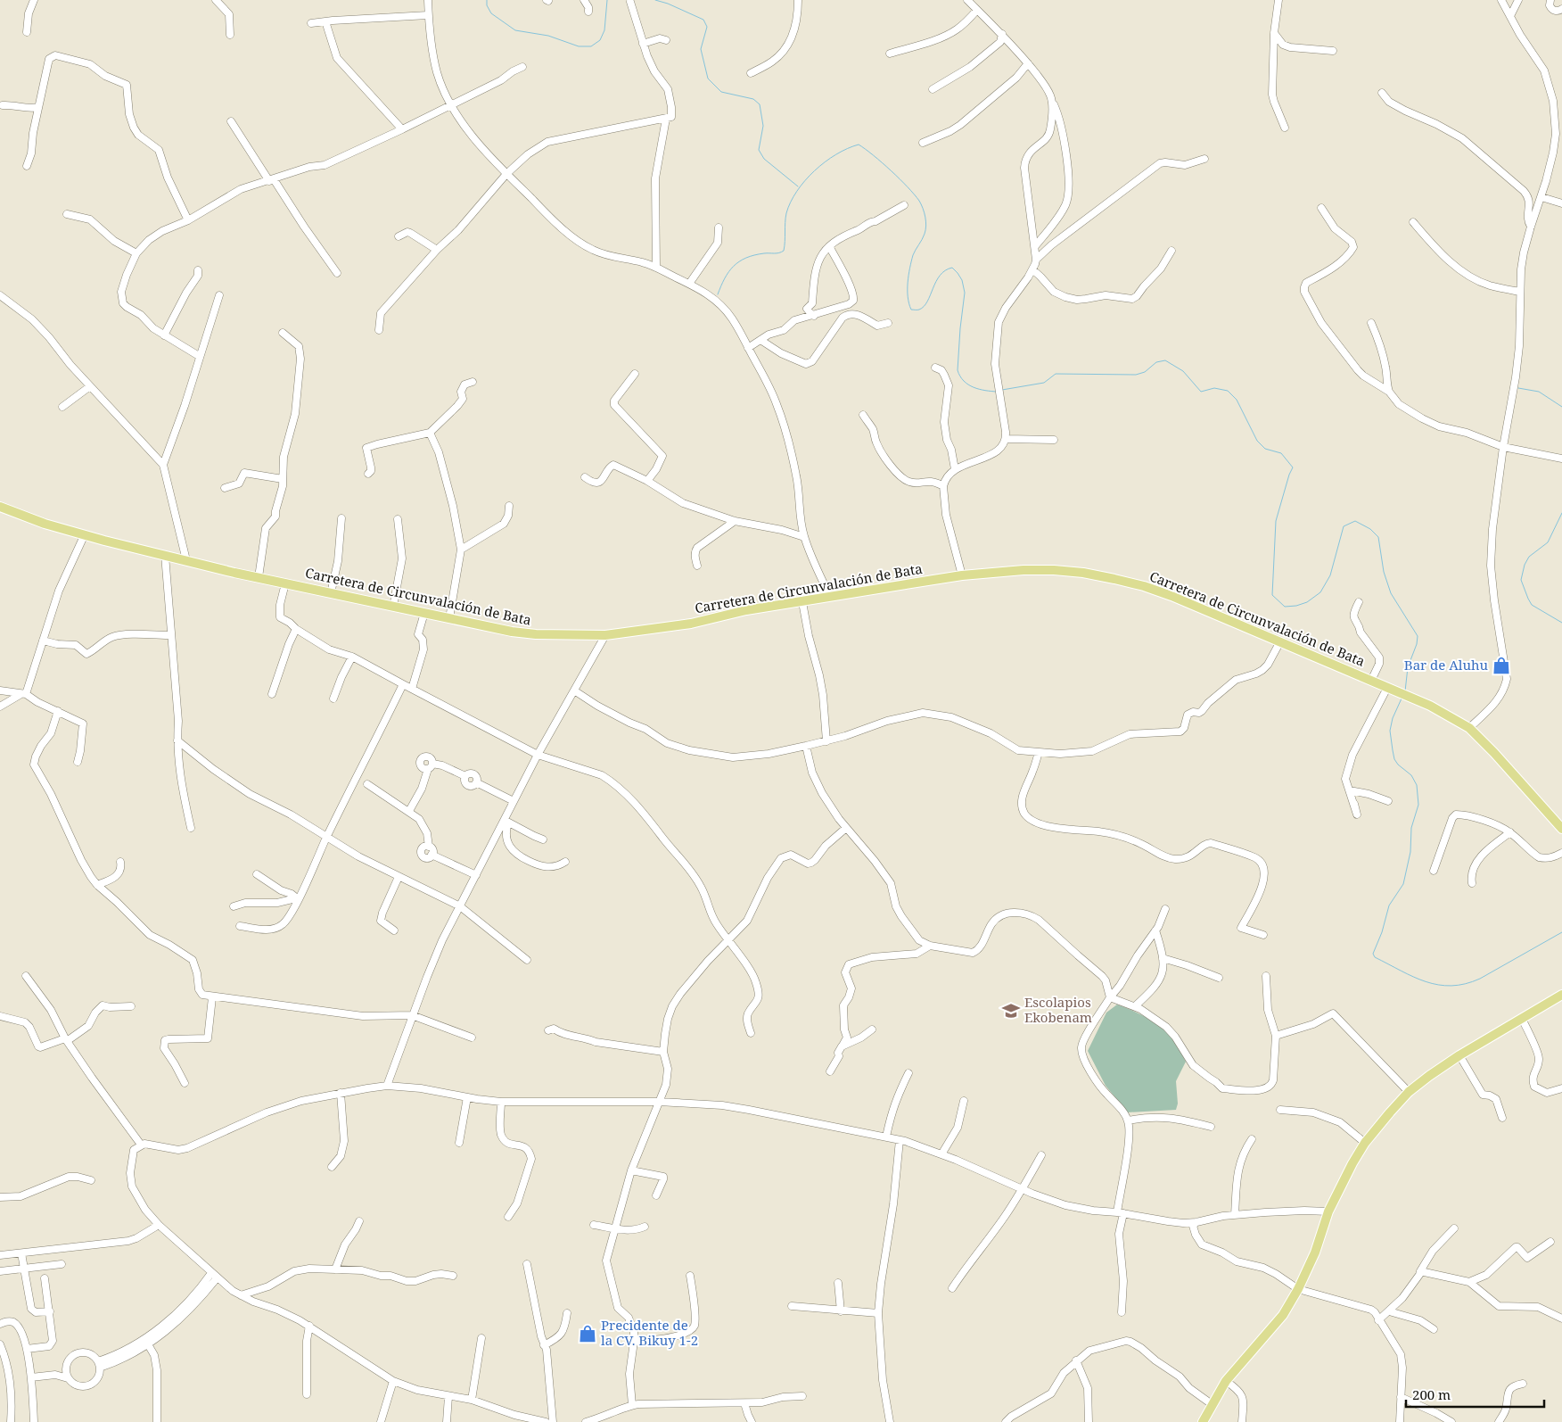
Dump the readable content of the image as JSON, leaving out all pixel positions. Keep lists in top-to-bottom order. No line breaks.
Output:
{"streets":{"main road":["Carretera de Circunvalación de Bata"]},"places":{"shop":["Bar de Aluhu","Precidente de la CV. Bikuy 1-2"],"school or university":["Escolapios Ekobenam"]},"scale_bar":"200 m"}
